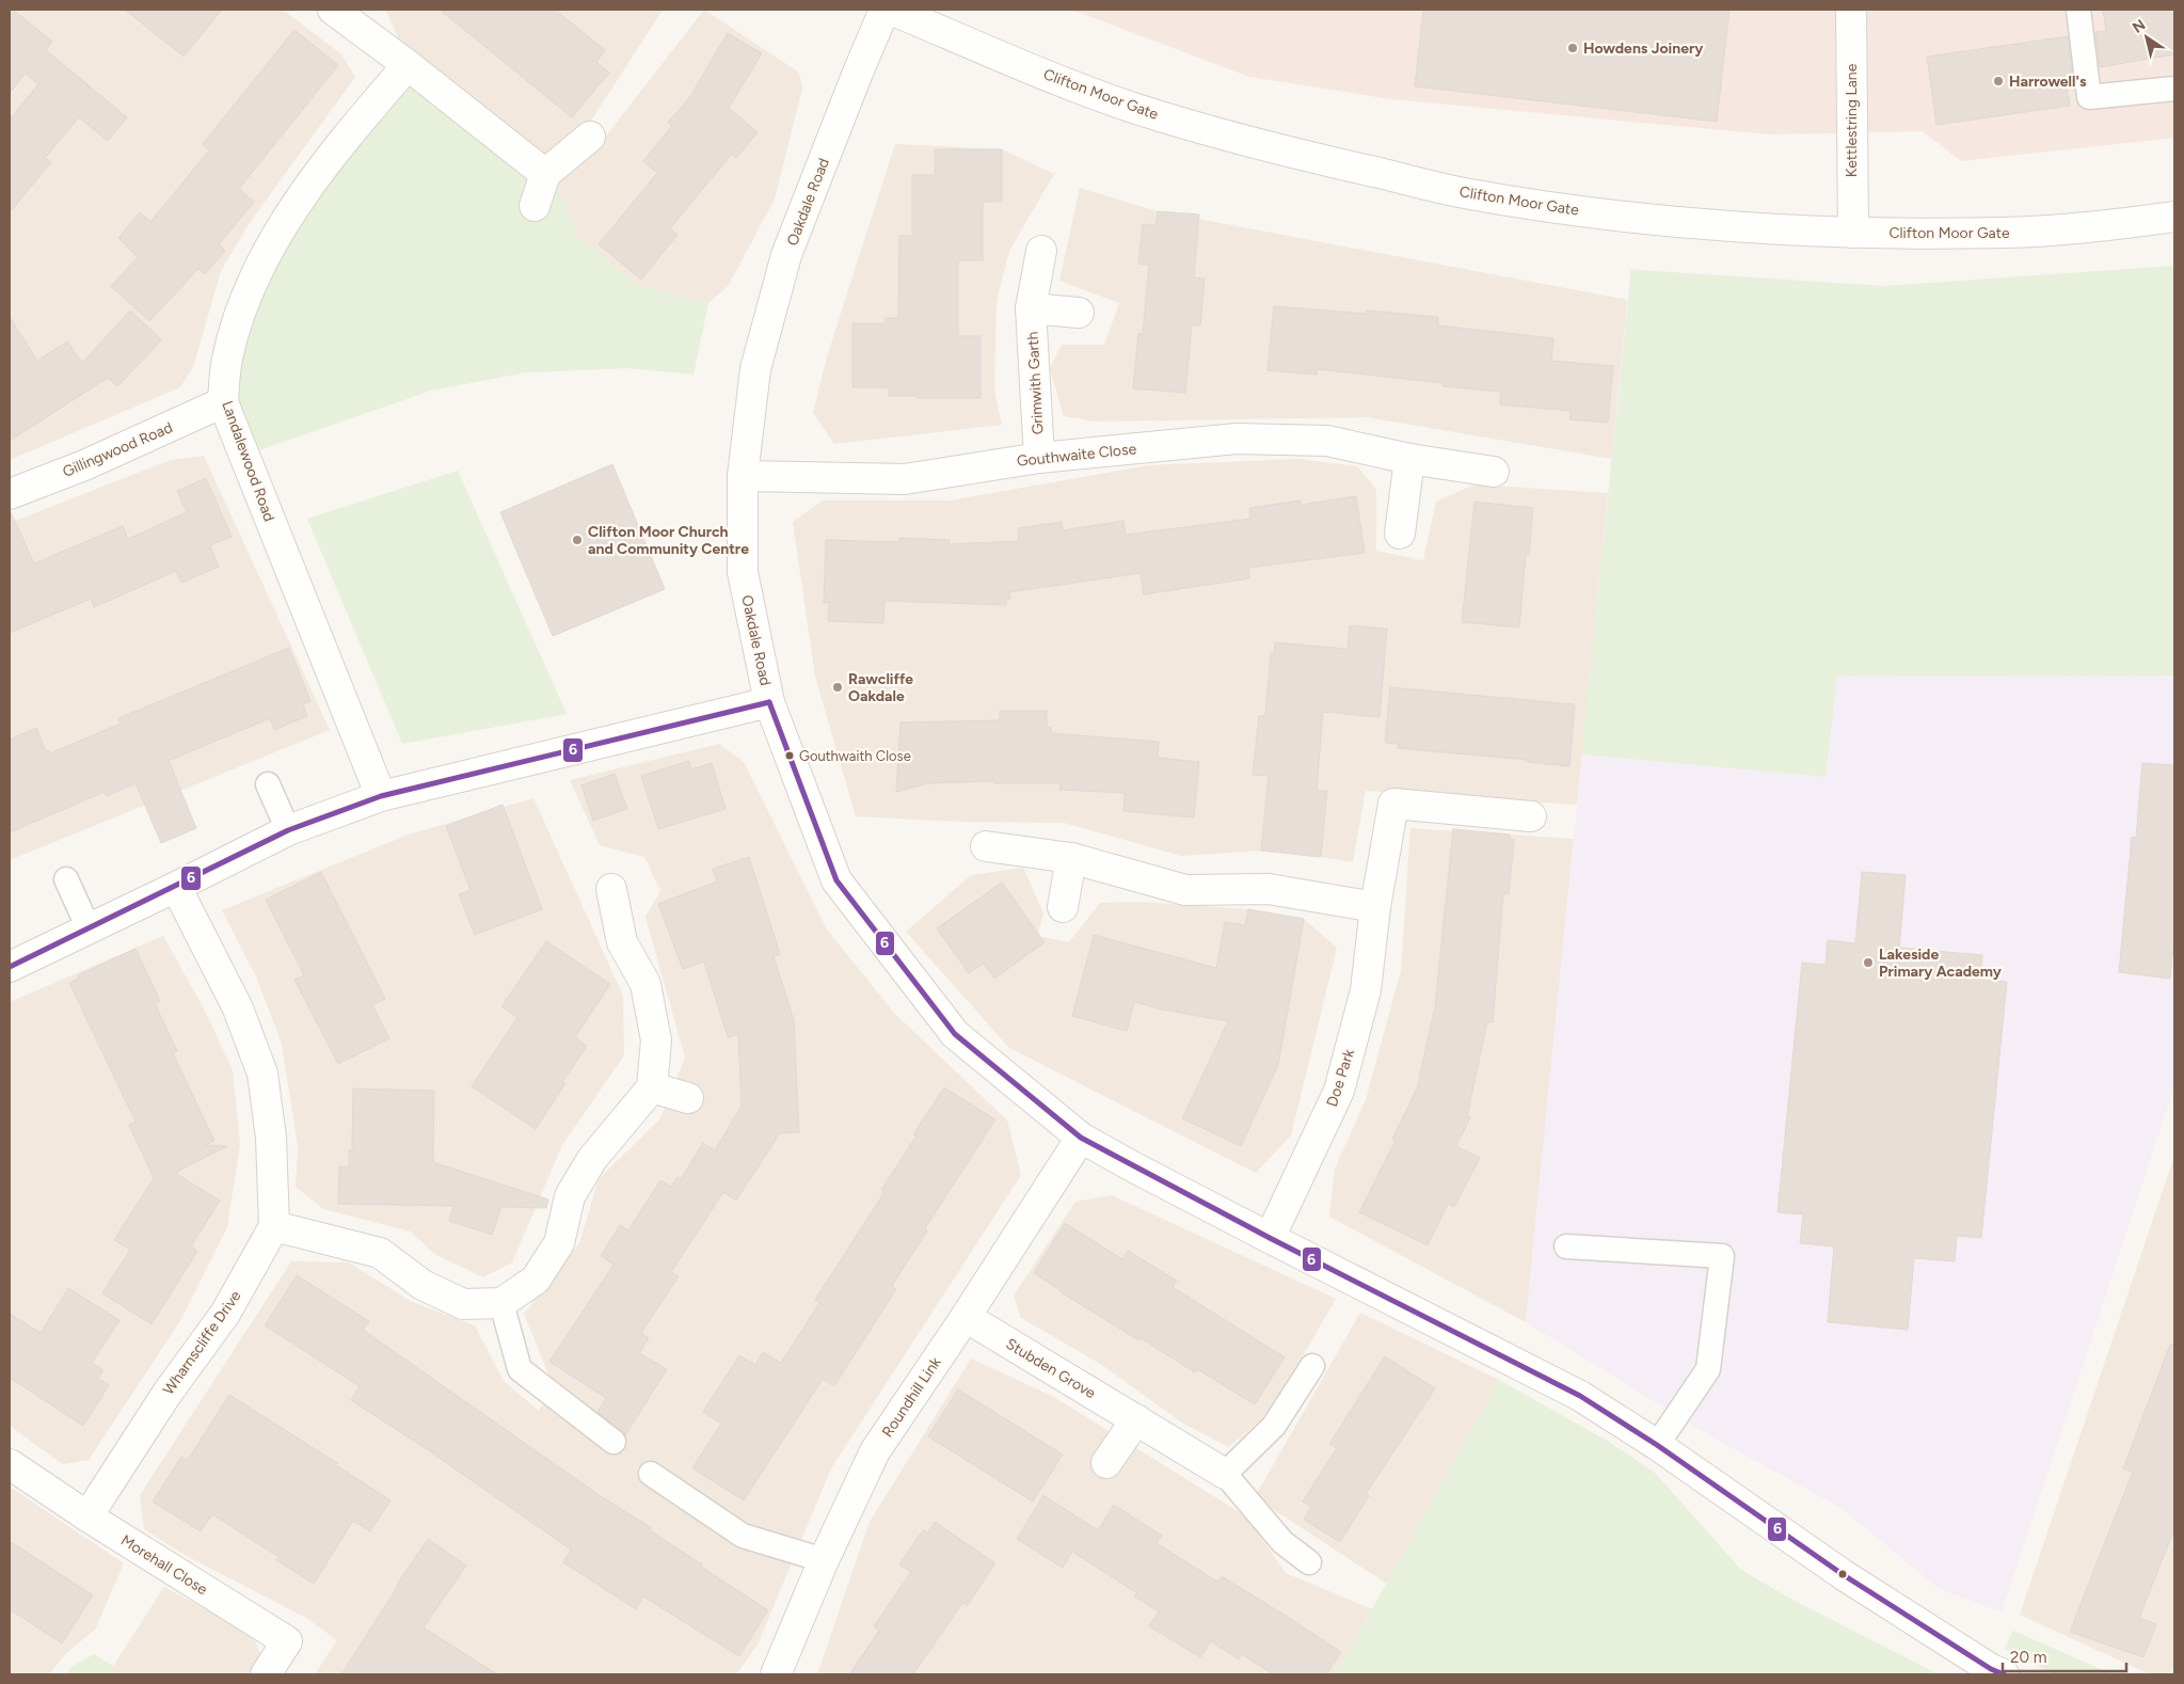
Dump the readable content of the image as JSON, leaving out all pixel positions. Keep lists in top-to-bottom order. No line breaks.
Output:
{"streets":{"street":["Clifton Moor Gate","Kettlestring Lane","Oakdale Road","Grimwith Garth","Gillingwood Road","Gouthwaite Close","Landalewood Road","Doe Park","Wharnscliffe Drive","Stubden Grove","Roundhill Link","Morehall Close"]},"crossings":[["Clifton Moor Gate","Kettlestring Lane"],["Oakdale Road","Gouthwaite Close"],["Oakdale Road","Doe Park"],["Oakdale Road","Roundhill Link"],["Grimwith Garth","Gouthwaite Close"],["Gillingwood Road","Landalewood Road"],["Wharnscliffe Drive","Morehall Close"],["Stubden Grove","Roundhill Link"]],"places":["Howdens Joinery","Harrowell's","Clifton Moor Church and Community Centre","Rawcliffe Oakdale","Gouthwaith Close","Lakeside Primary Academy"],"lines":["transit line 6"],"scale_bar":"20 m","north":"top left"}
